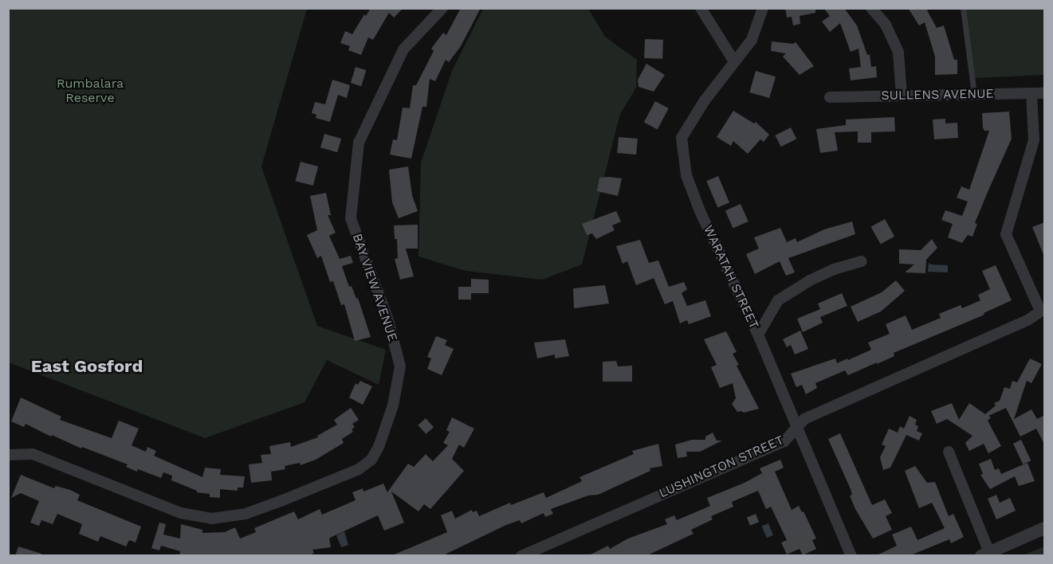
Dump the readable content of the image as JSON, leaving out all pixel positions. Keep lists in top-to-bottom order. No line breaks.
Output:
{"streets":{"street":["SULLENS AVENUE","WARATAH STREET","BAY VIEW AVENUE","LUSHINGTON STREET"]},"crossings":[["WARATAH STREET","LUSHINGTON STREET"]],"districts":["East Gosford"],"parks":["Rumbalara Reserve"]}
